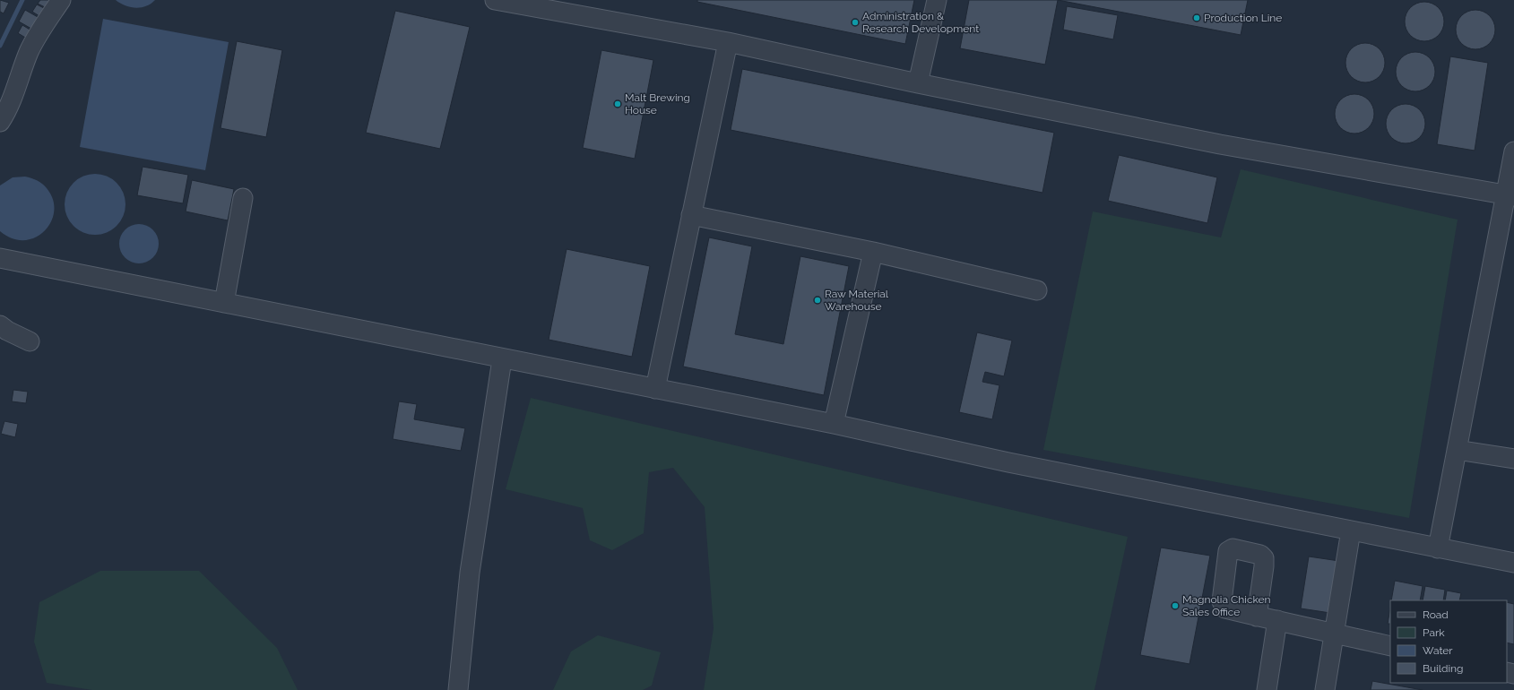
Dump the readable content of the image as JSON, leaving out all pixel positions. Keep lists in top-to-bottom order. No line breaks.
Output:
{"places":["Production Line","Administration & Research Development","Malt Brewing House","Raw Material Warehouse","Magnolia Chicken Sales Office"],"legend":["Road","Park","Water","Building"]}
